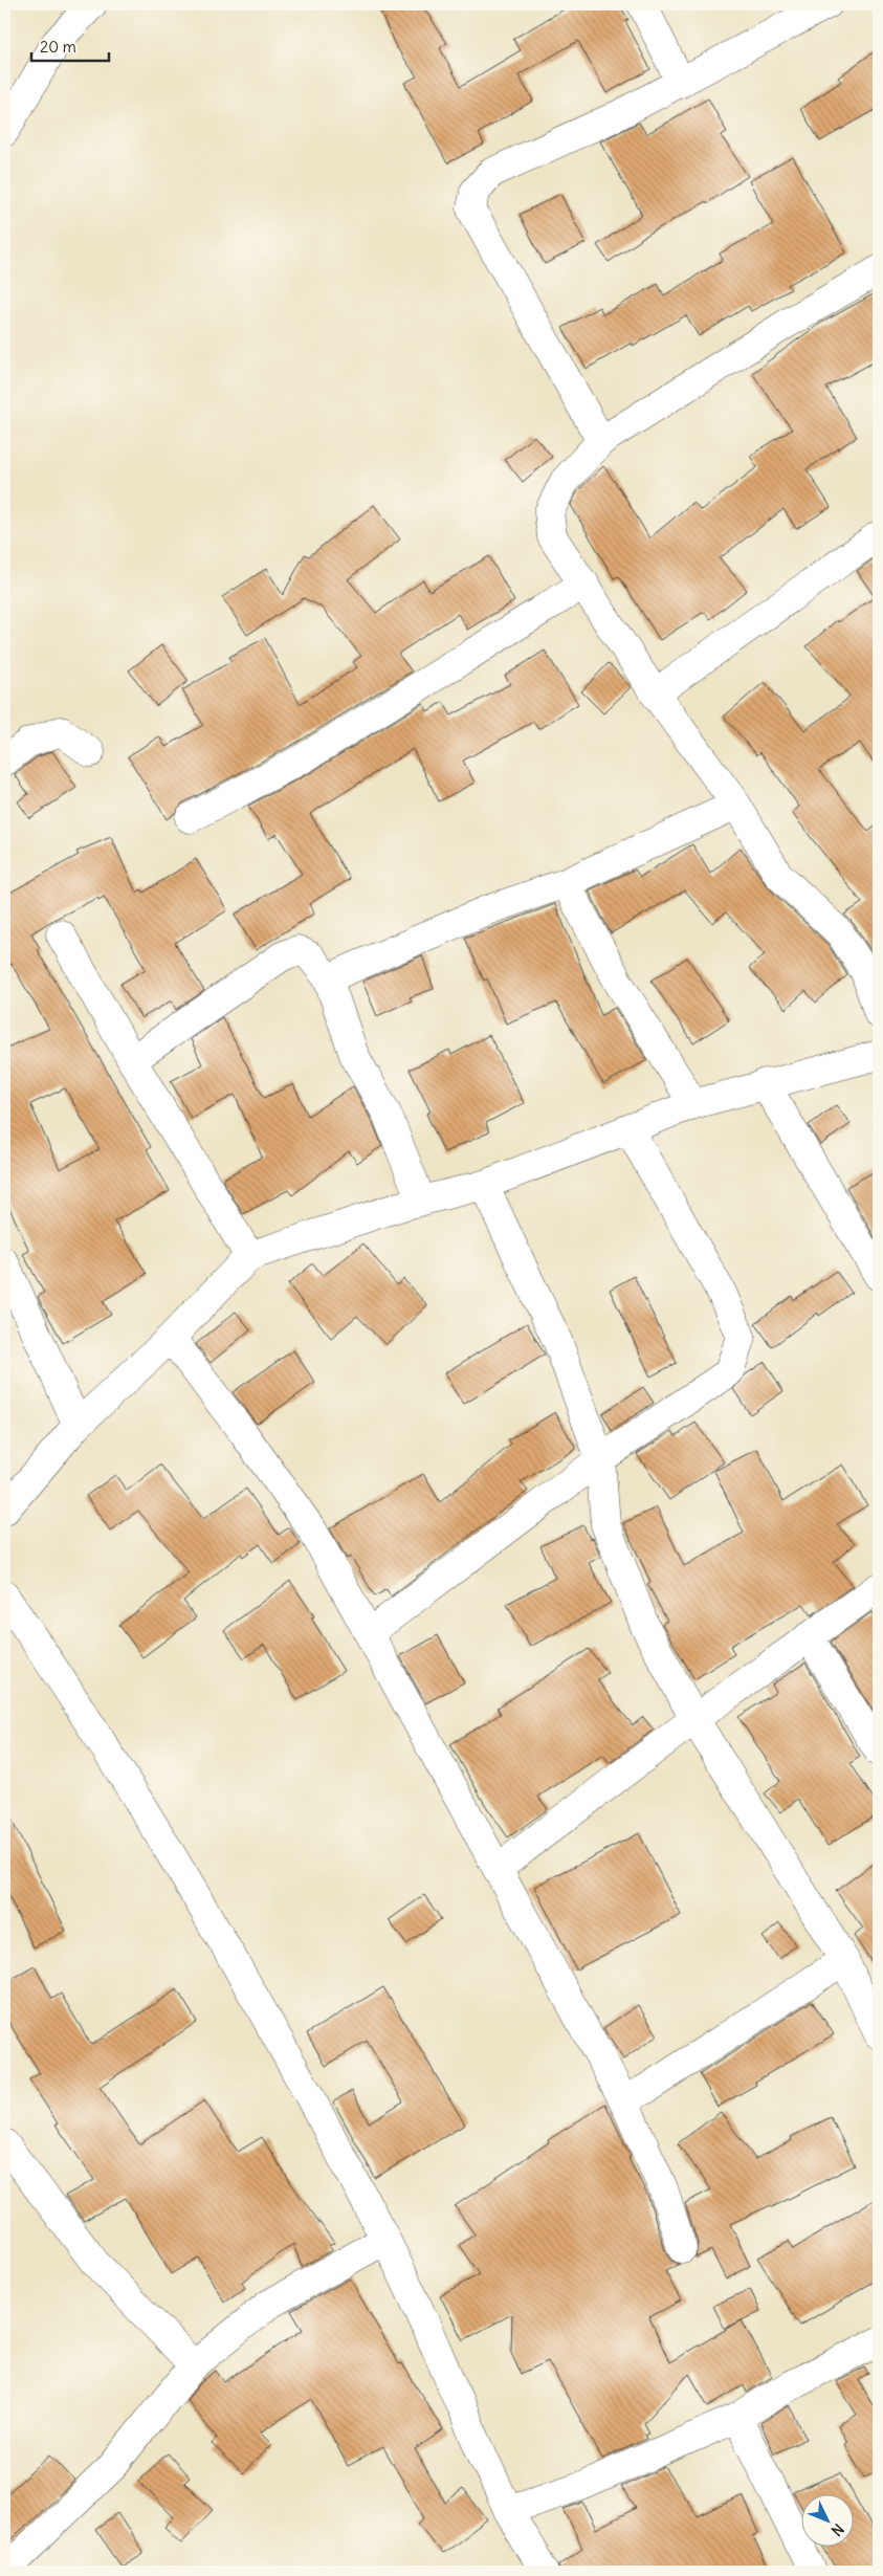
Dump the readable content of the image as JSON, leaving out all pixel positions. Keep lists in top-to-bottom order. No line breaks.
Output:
{"scale_bar":"20 m","north":"bottom right"}
